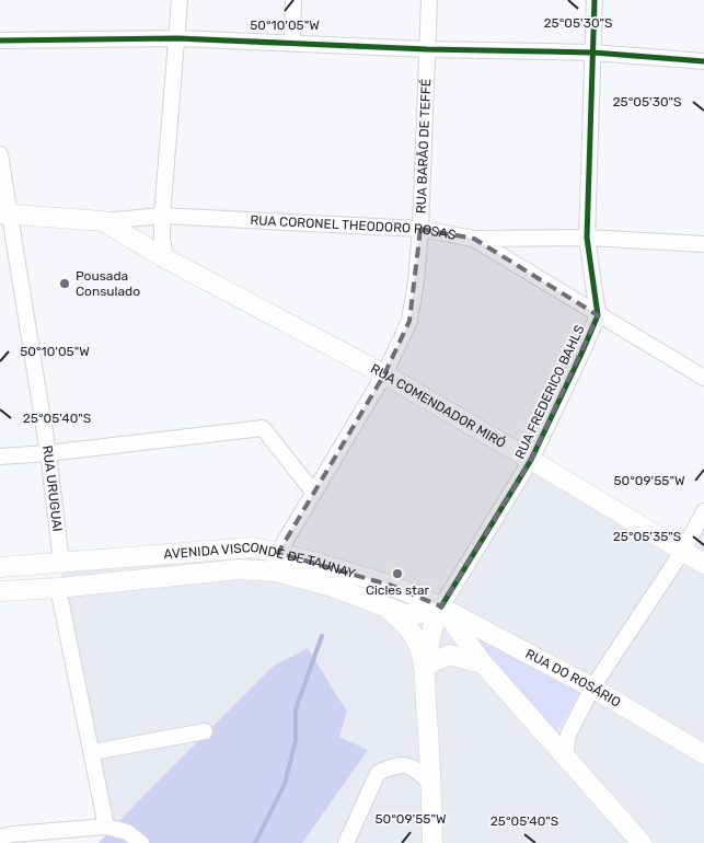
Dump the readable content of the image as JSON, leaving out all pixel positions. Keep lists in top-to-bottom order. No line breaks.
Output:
{"streets":{"main road":["RUA CORONEL THEODORO ROSAS","RUA COMENDADOR MIRÓ","AVENIDA VISCONDE DE TAUNAY","RUA DO ROSÁRIO"],"street":["RUA BARÃO DE TEFFÉ","RUA FREDERICO BAHLS","RUA URUGUAI"]},"crossings":[["RUA BARÃO DE TEFFÉ","RUA CORONEL THEODORO ROSAS"],["RUA BARÃO DE TEFFÉ","RUA COMENDADOR MIRÓ"],["RUA BARÃO DE TEFFÉ","AVENIDA VISCONDE DE TAUNAY"],["RUA CORONEL THEODORO ROSAS","RUA FREDERICO BAHLS"],["RUA CORONEL THEODORO ROSAS","RUA COMENDADOR MIRÓ"],["RUA CORONEL THEODORO ROSAS","RUA URUGUAI"],["RUA FREDERICO BAHLS","RUA COMENDADOR MIRÓ"],["RUA FREDERICO BAHLS","AVENIDA VISCONDE DE TAUNAY"],["RUA FREDERICO BAHLS","RUA DO ROSÁRIO"],["RUA URUGUAI","AVENIDA VISCONDE DE TAUNAY"],["AVENIDA VISCONDE DE TAUNAY","RUA DO ROSÁRIO"]],"places":["Pousada Consulado","Cicles star"],"coordinates":["25°05'30\"S","50°10'05\"W","25°05'40\"S","50°09'55\"W","25°05'35\"S"]}
